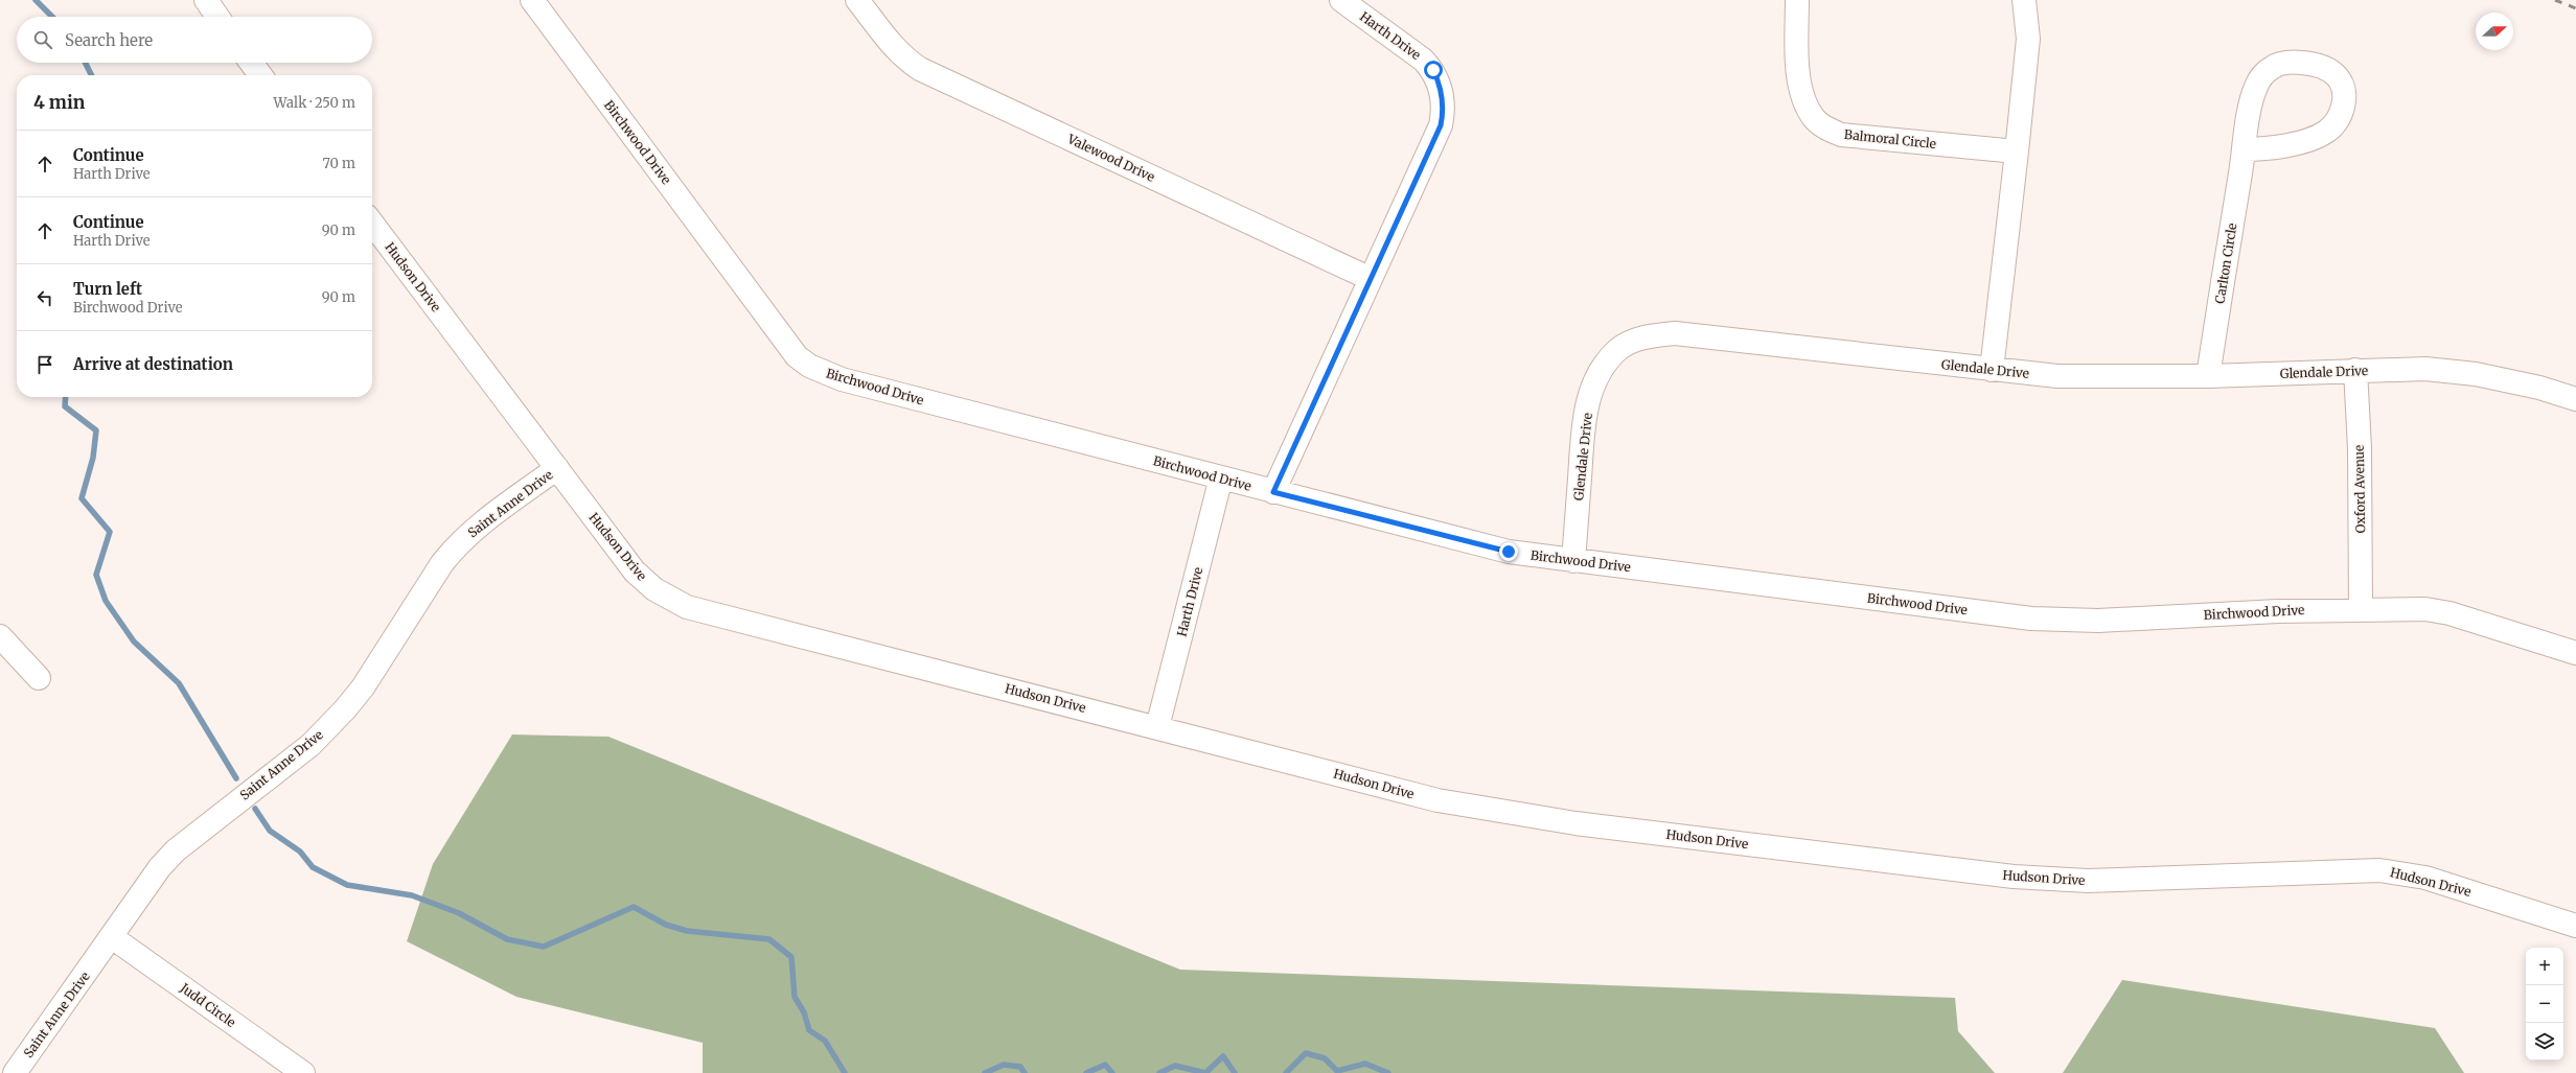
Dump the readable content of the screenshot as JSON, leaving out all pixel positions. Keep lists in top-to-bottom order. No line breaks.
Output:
{"streets":{"street":["Harth Drive","Balmoral Circle","Birchwood Drive","Valewood Drive","Carlton Circle","Hudson Drive","Glendale Drive","Oxford Avenue","Saint Anne Drive","Judd Circle"]},"crossings":[["Harth Drive","Birchwood Drive"],["Harth Drive","Valewood Drive"],["Harth Drive","Hudson Drive"],["Birchwood Drive","Glendale Drive"],["Birchwood Drive","Oxford Avenue"],["Carlton Circle","Glendale Drive"],["Hudson Drive","Saint Anne Drive"],["Glendale Drive","Oxford Avenue"],["Saint Anne Drive","Judd Circle"]],"north":"right","page":{"search":"Search here","heading":["4 min","Walk · 250 m"],"list":[["Continue","Harth Drive","70 m"],["Continue","Harth Drive","90 m"],["Turn left","Birchwood Drive","90 m"],"Arrive at destination"],"map_buttons":["+","−"]}}
